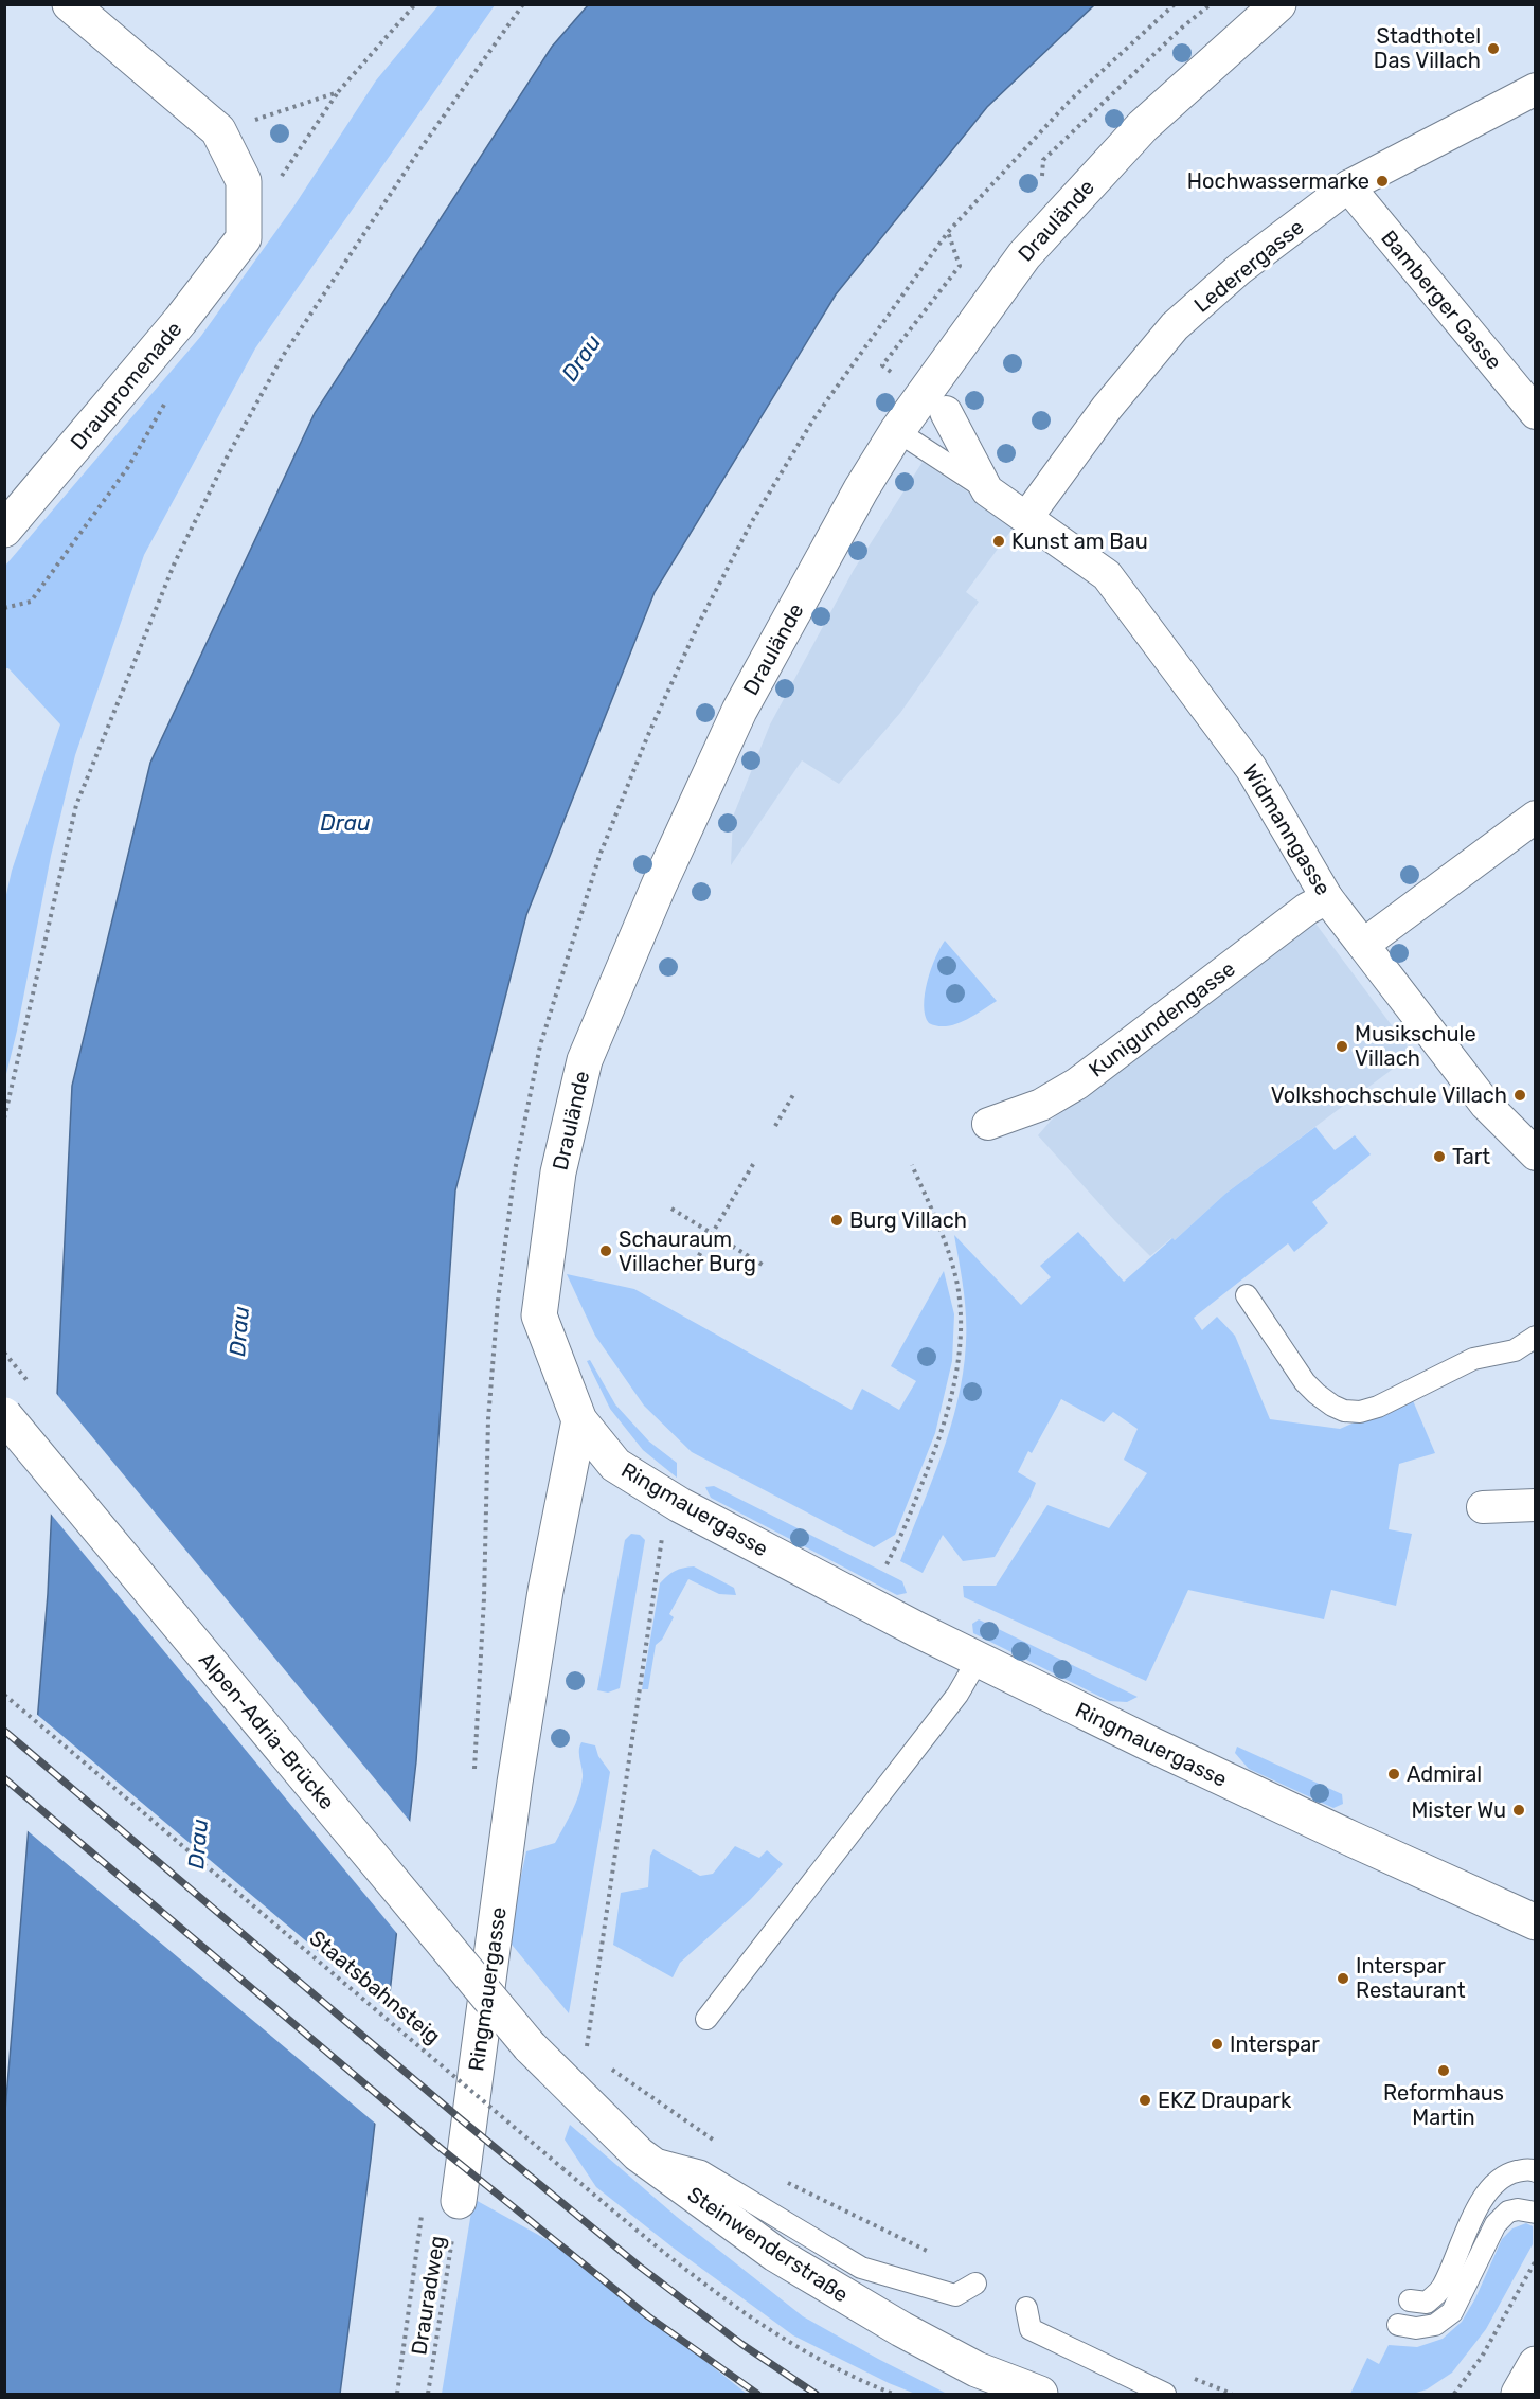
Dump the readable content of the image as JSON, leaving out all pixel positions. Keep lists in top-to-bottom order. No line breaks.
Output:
{"streets":{"street":["Draulände","Lederergasse","Bamberger Gasse","Draupromenade","Widmanngasse","Kunigundengasse","Ringmauergasse","Alpen-Adria-Brücke","Steinwenderstraße"],"path":["Staatsbahnsteig","Drauradweg"]},"crossings":[["Draulände","Ringmauergasse"],["Lederergasse","Bamberger Gasse"],["Lederergasse","Widmanngasse"],["Widmanngasse","Kunigundengasse"],["Ringmauergasse","Drauradweg"],["Alpen-Adria-Brücke","Steinwenderstraße"]],"water":["Drau"],"places":["Stadthotel Das Villach","Hochwassermarke","Kunst am Bau","Musikschule Villach","Volkshochschule Villach","Tart","Burg Villach","Schauraum Villacher Burg","Admiral","Mister Wu","Interspar Restaurant","Interspar","Reformhaus Martin","EKZ Draupark"]}
